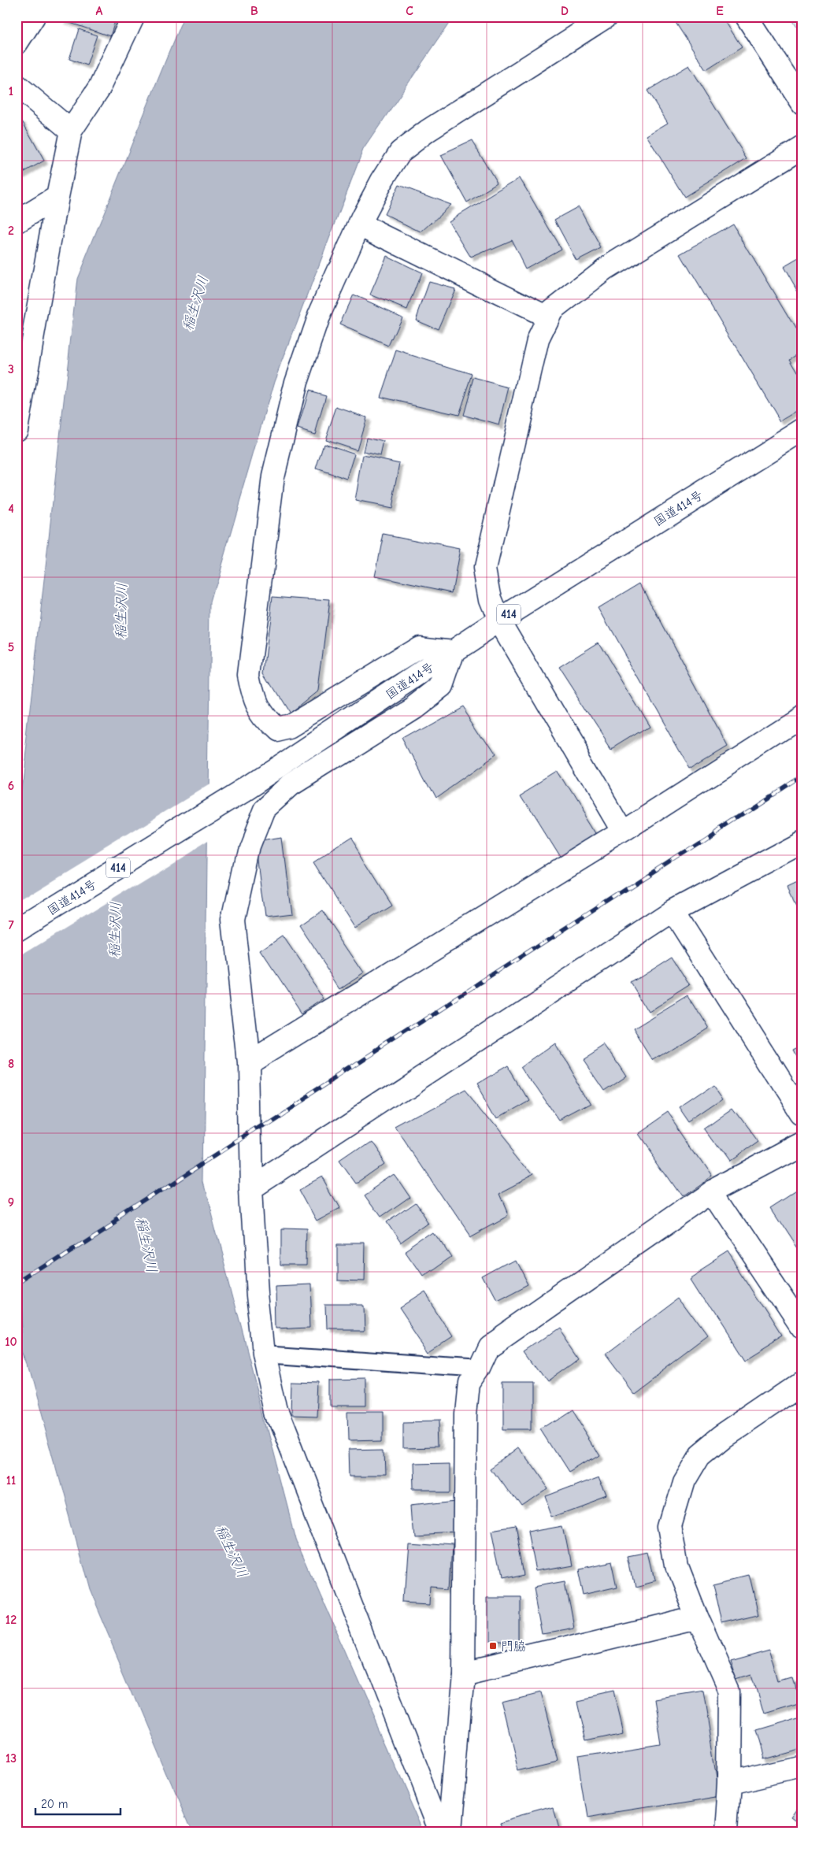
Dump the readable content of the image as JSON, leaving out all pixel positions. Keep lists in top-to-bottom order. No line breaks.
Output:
{"streets":{"main road":["国道414号","414"]},"water":["稲生沢川"],"places":{"transit":["門脇"]},"scale_bar":"20 m","grid":{"columns":["A","B","C","D","E"],"rows":["1","2","3","4","5","6","7","8","9","10","11","12","13"]}}
